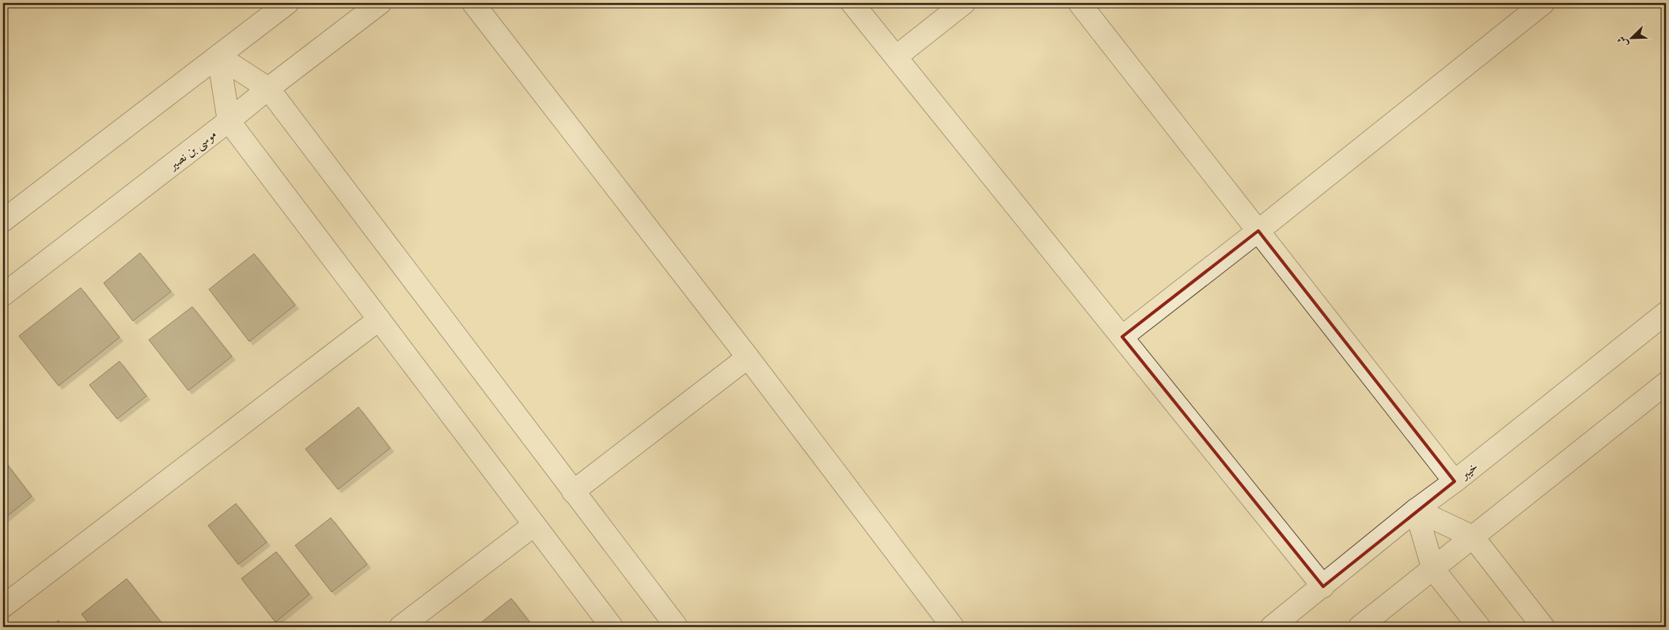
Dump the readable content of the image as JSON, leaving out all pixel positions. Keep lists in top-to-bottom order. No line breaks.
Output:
{"streets":{"street":["موسى بن نصير","خيبر"]},"north":"bottom left"}
